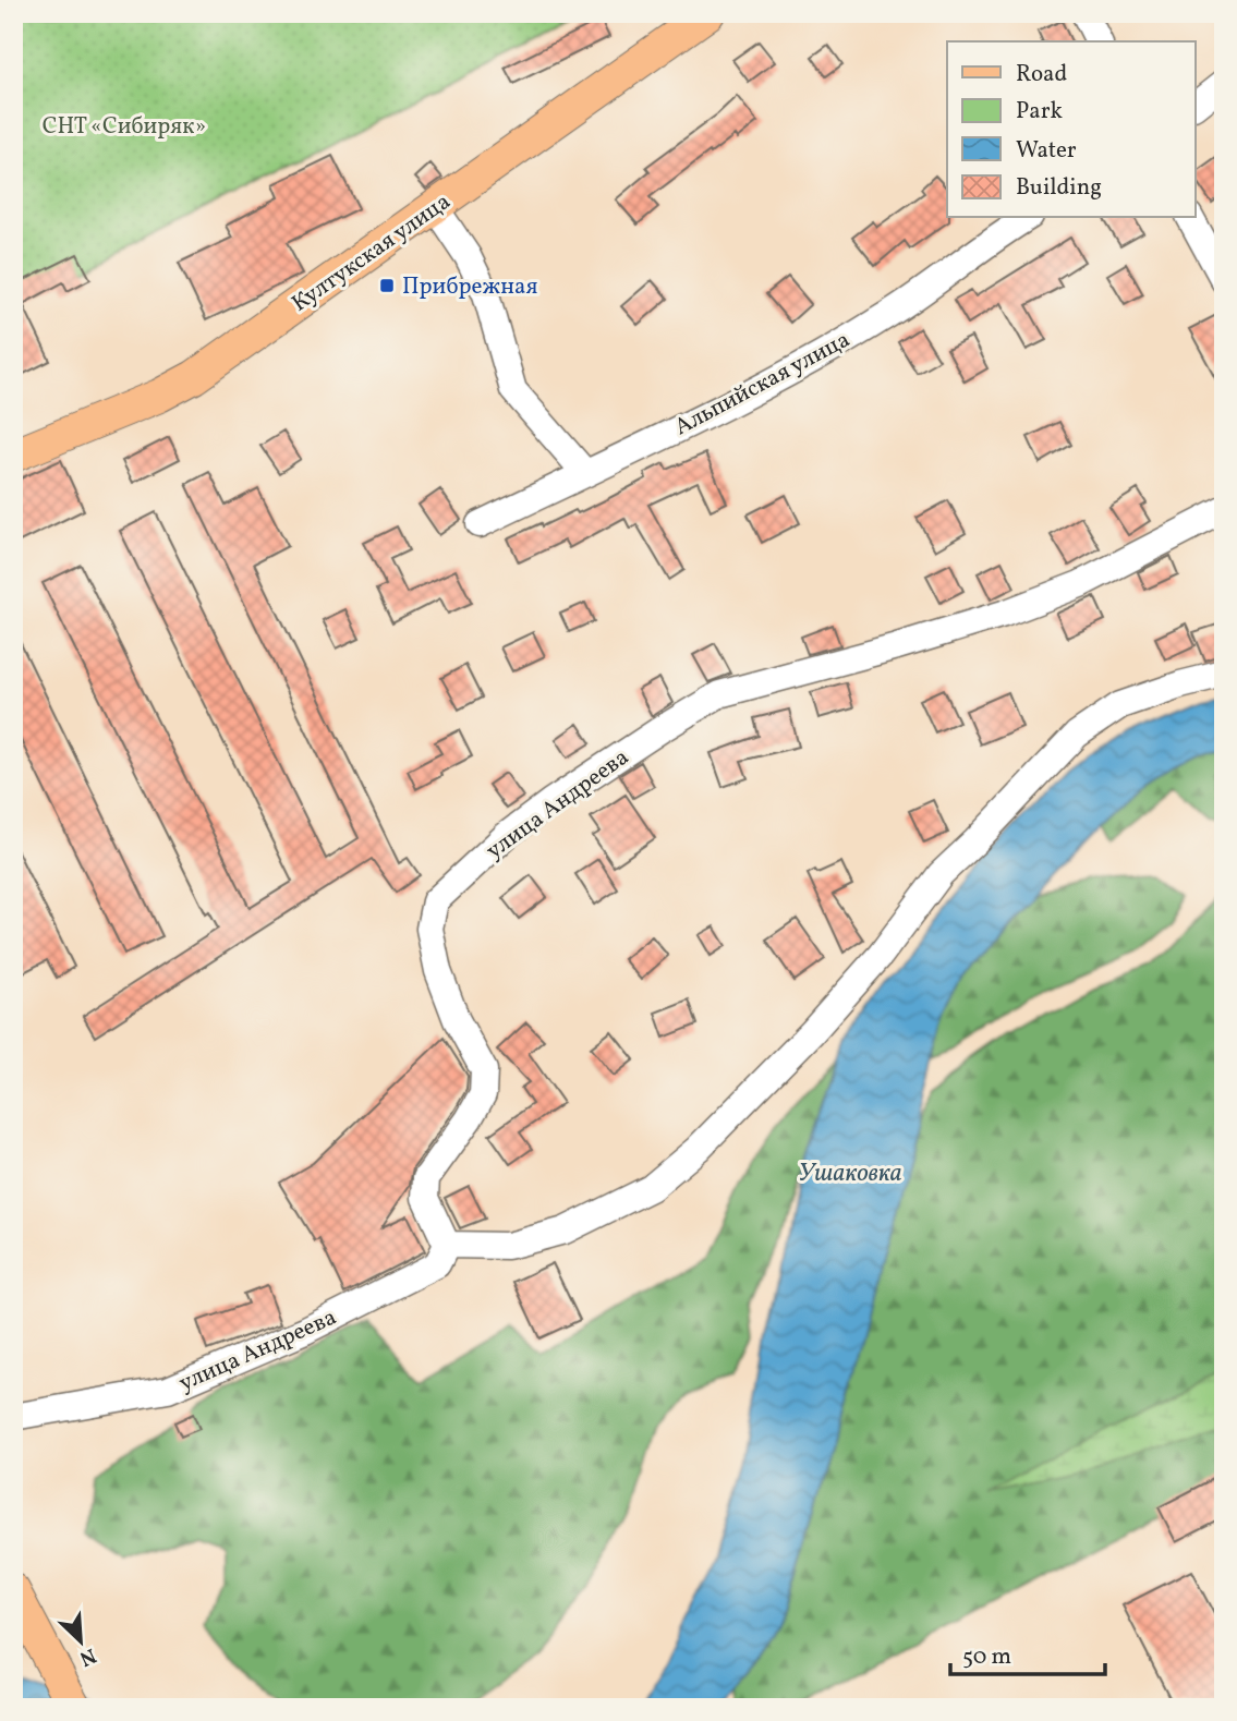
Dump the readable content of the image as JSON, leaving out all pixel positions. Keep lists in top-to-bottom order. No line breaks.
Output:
{"streets":{"main road":["Култукская улица"],"street":["Альпийская улица","улица Андреева"]},"water":["Ушаковка"],"parks":["СНТ «Сибиряк»"],"places":{"transit":["Прибрежная"]},"legend":["Road","Park","Water","Building"],"scale_bar":"50 m","north":"bottom right"}
